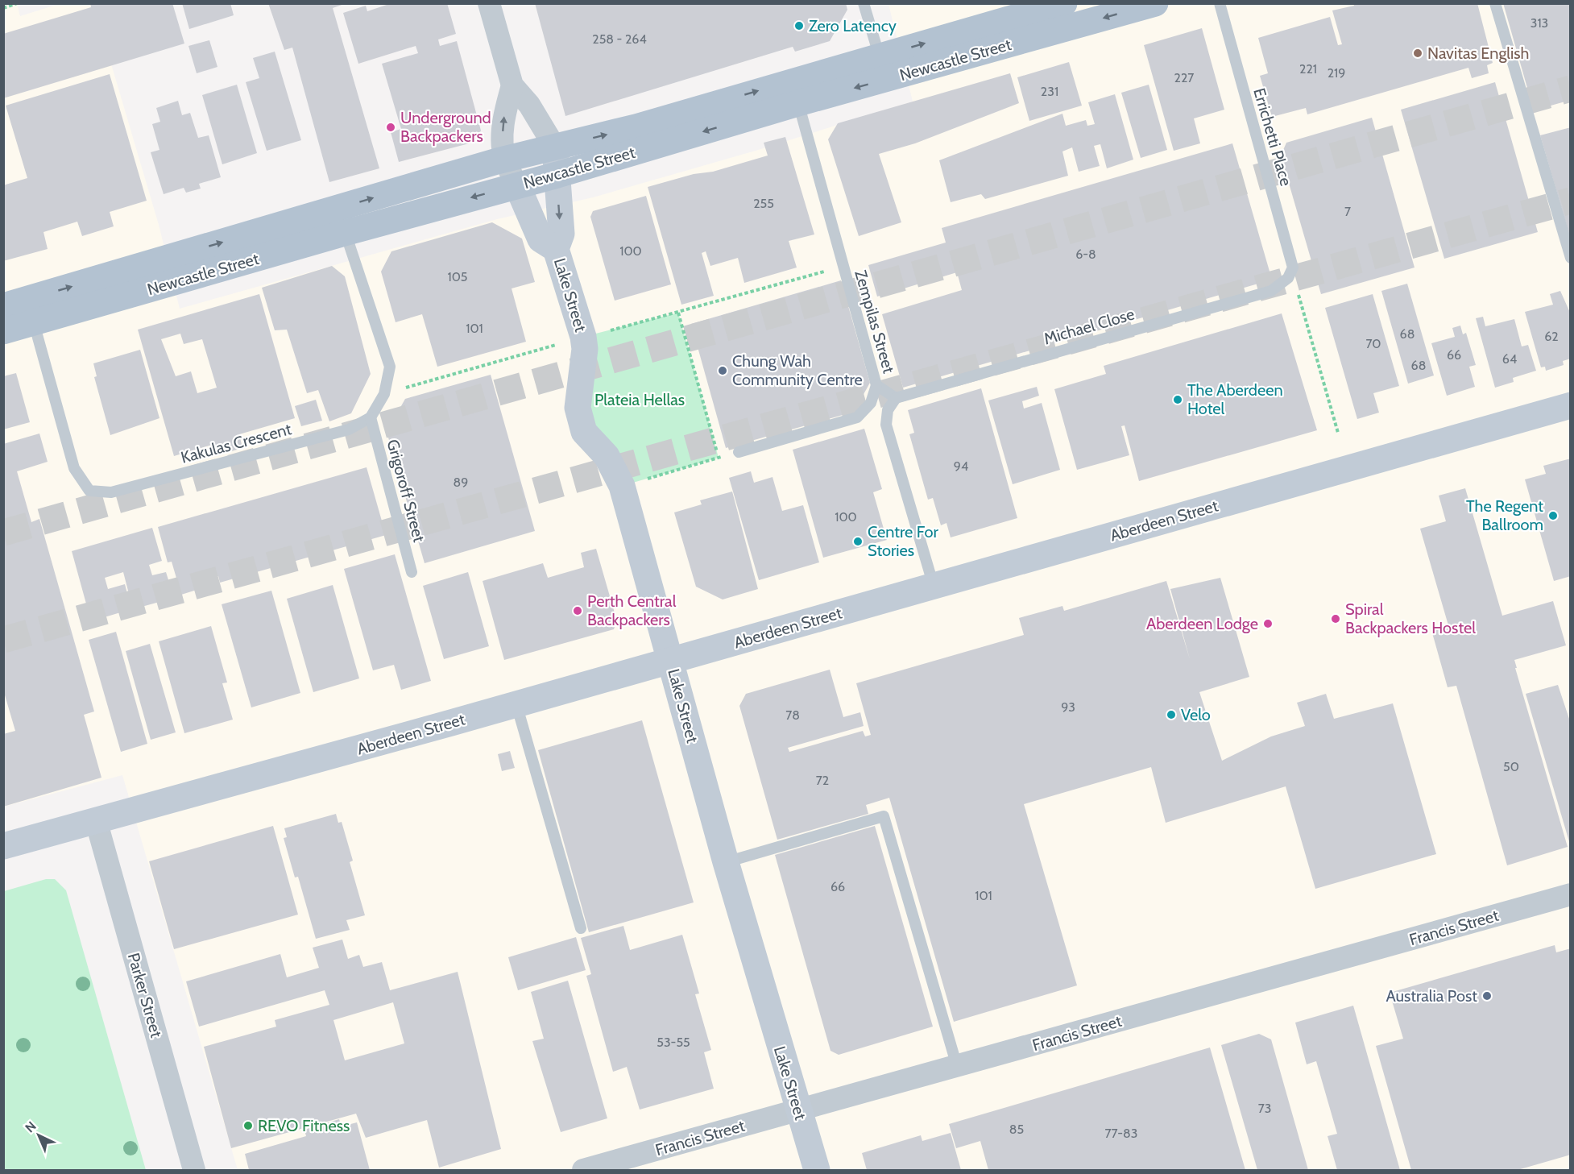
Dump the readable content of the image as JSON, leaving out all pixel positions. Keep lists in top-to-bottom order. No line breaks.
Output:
{"streets":{"main road":["Newcastle Street"],"street":["Lake Street","Aberdeen Street","Francis Street","Parker Street"],"lane":["Errichetti Place","Zempilas Street","Michael Close","Kakulas Crescent","Grigoroff Street"]},"crossings":[["Newcastle Street","Lake Street"],["Newcastle Street","Zempilas Street"],["Newcastle Street","Kakulas Crescent"],["Errichetti Place","Michael Close"],["Lake Street","Aberdeen Street"],["Lake Street","Francis Street"],["Zempilas Street","Michael Close"],["Kakulas Crescent","Grigoroff Street"],["Aberdeen Street","Parker Street"]],"parks":["Plateia Hellas"],"places":["Zero Latency","Navitas English","Underground Backpackers","Chung Wah Community Centre","The Aberdeen Hotel","The Regent Ballroom","Centre For Stories","Perth Central Backpackers","Spiral Backpackers Hostel","Aberdeen Lodge","Velo","Australia Post","REVO Fitness"],"house_numbers":["313","258 - 264","221","219","227","231","255","7","100","6-8","105","101","68","62","70","66","64","68","94","89","100","93","78","50","72","66","101","53-55","73","85","77-83"],"north":"top left"}
